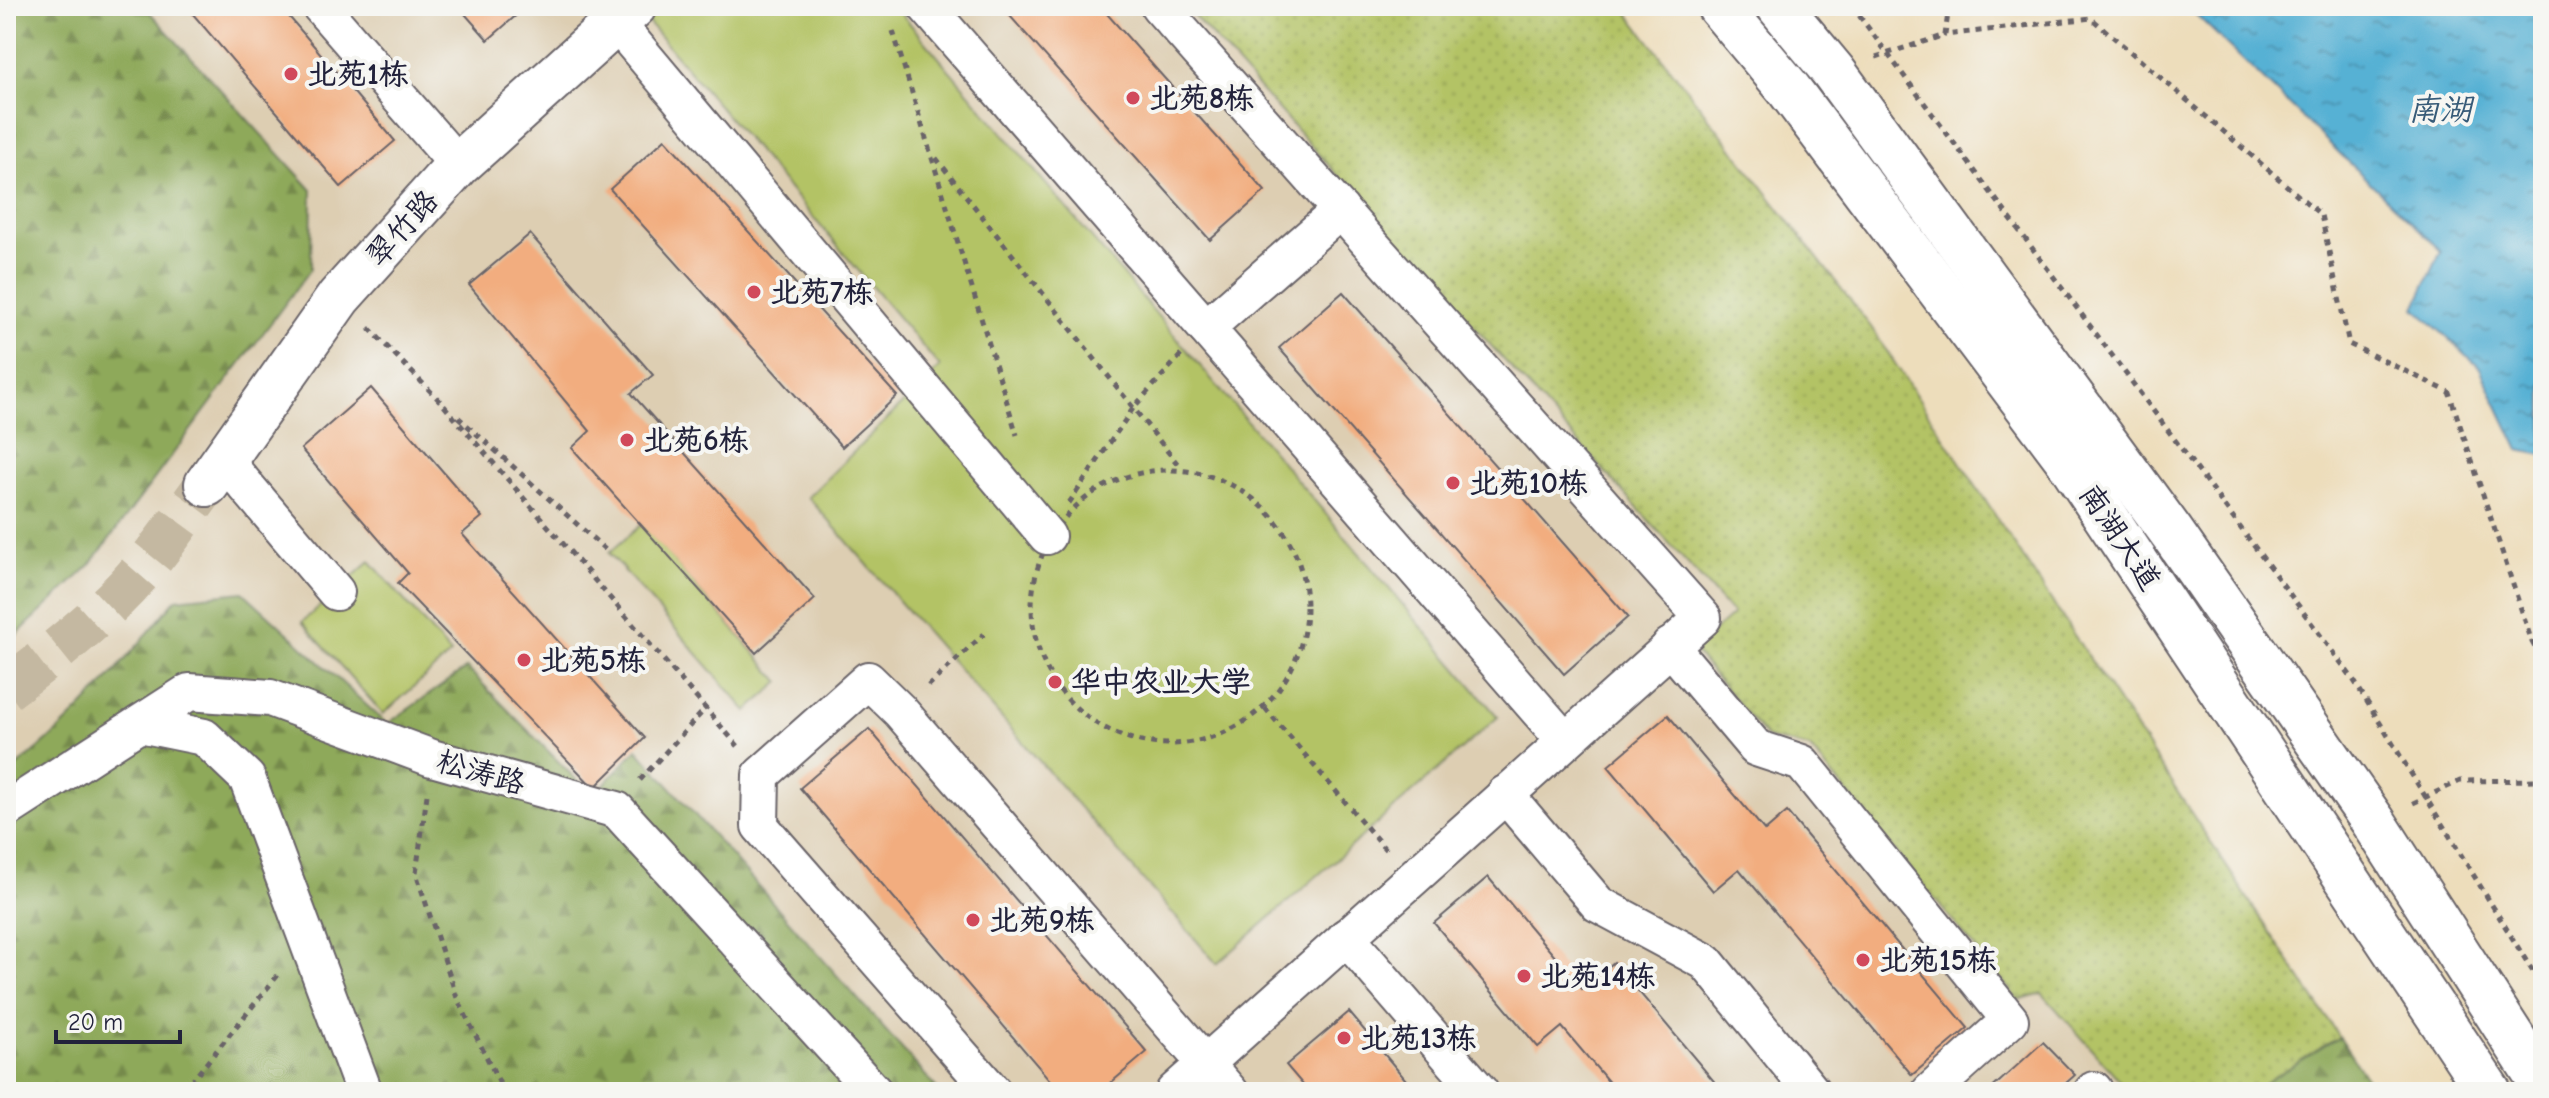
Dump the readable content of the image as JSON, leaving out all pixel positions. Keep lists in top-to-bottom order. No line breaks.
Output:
{"streets":{"main road":["翠竹路","南湖大道"],"street":["松涛路"]},"water":["南湖"],"places":["北苑1栋","北苑8栋","北苑7栋","北苑6栋","北苑10栋","北苑5栋","华中农业大学","北苑9栋","北苑15栋","北苑14栋","北苑13栋"],"scale_bar":"20 m"}
